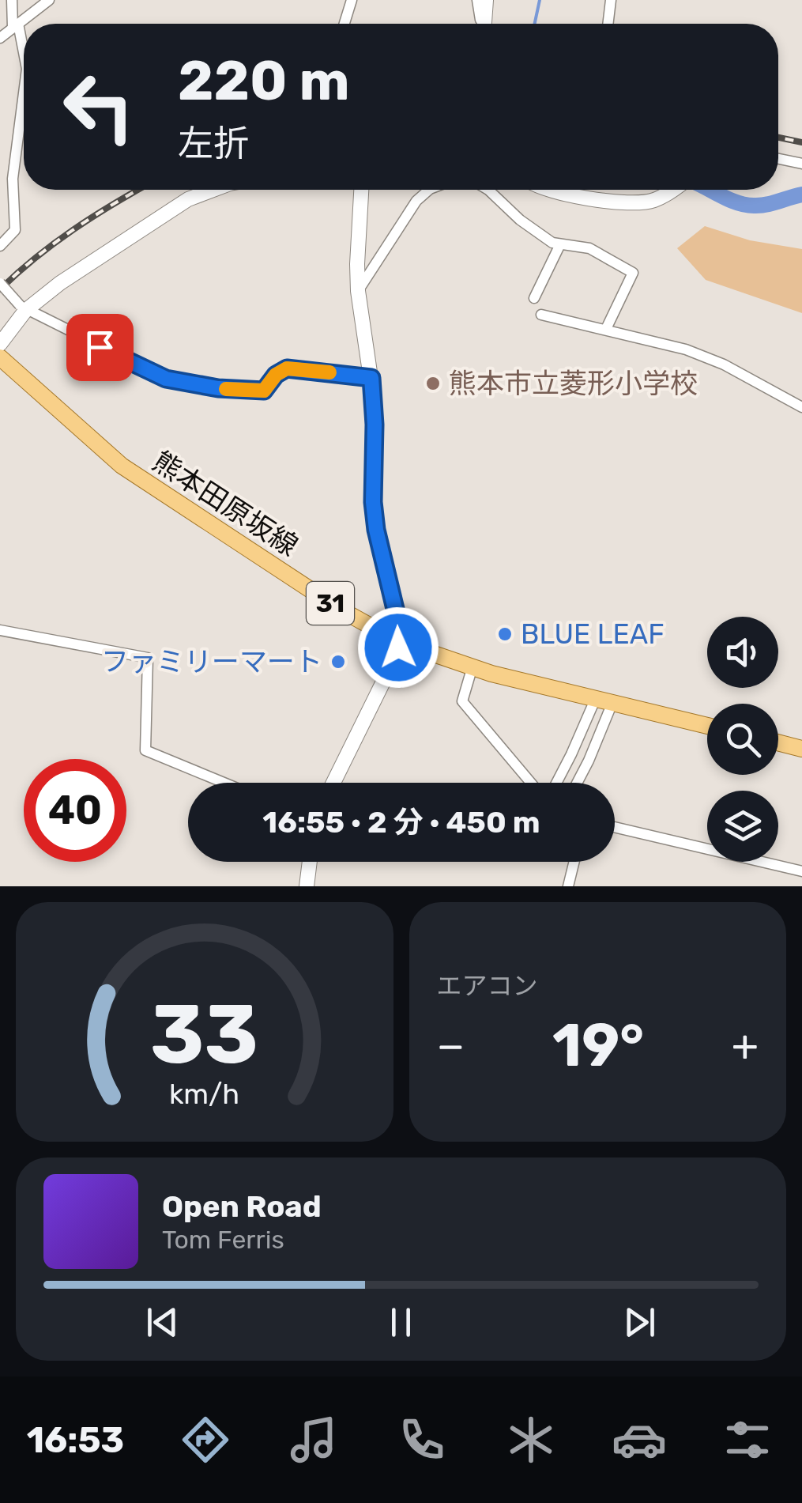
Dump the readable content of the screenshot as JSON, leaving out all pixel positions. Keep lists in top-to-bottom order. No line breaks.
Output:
{"streets":{"main road":["熊本田原坂線","31"]},"places":["熊本市立菱形小学校","BLUE LEAF","ファミリーマート"],"page":{"turn":["220 m","左折"],"limit":"40","trip":"16:55 · 2 分 · 450 m","tile":"エアコン","heat":["−","19°","+"],"song":["Open Road","Tom Ferris"],"tabs":"16:53","gauge":["33","km/h"]}}
